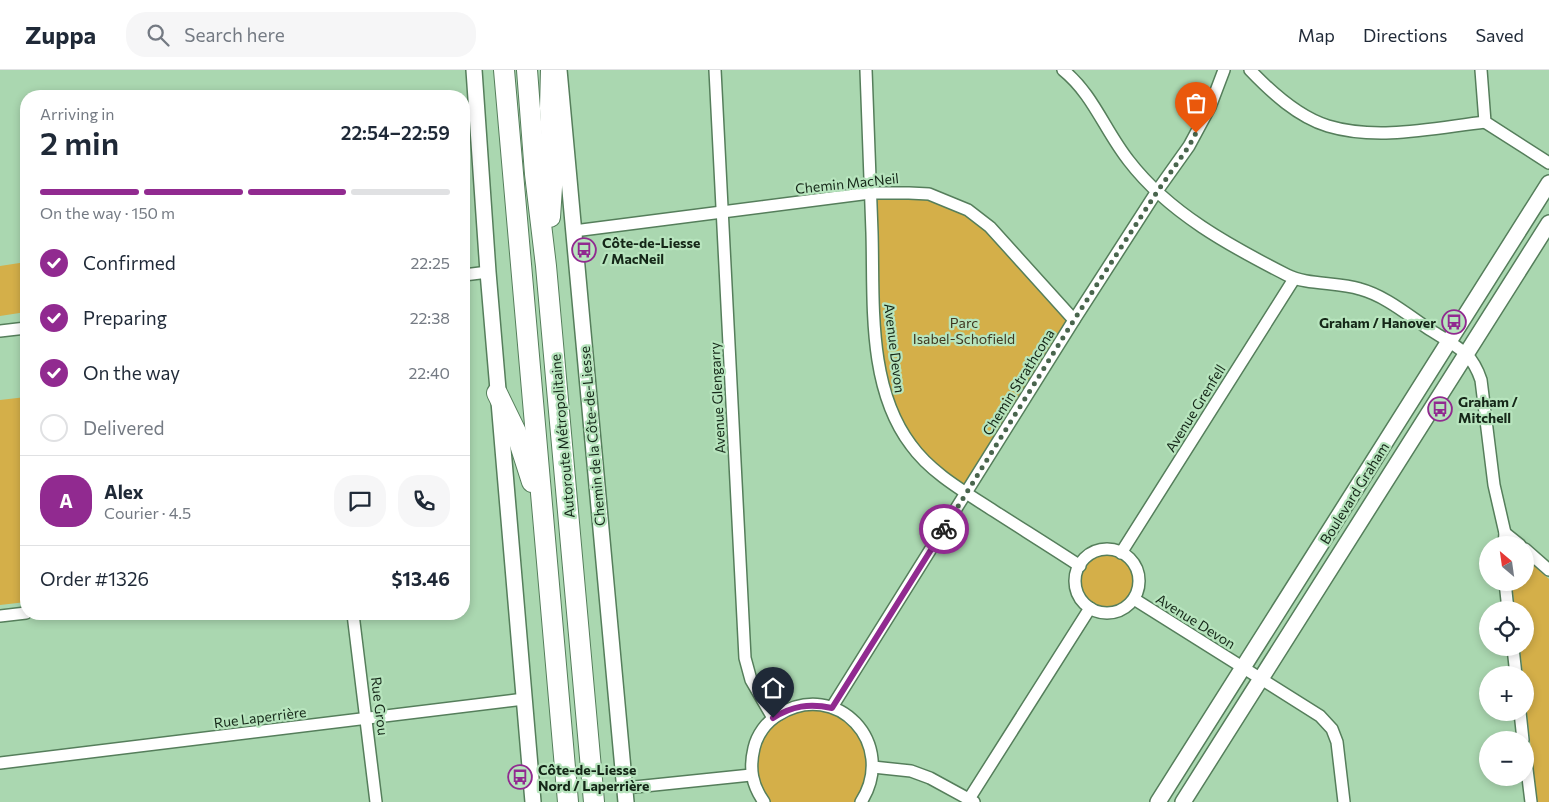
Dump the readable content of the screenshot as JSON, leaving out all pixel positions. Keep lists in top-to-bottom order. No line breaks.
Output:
{"streets":{"highway":["Autoroute Métropolitaine"],"main road":["Chemin de la Côte-de-Liesse","Boulevard Graham"],"street":["Chemin MacNeil","Avenue Devon","Chemin Strathcona","Avenue Glengarry","Avenue Grenfell","Rue Grou","Rue Laperrière"]},"crossings":[["Chemin MacNeil","Avenue Devon"],["Chemin MacNeil","Chemin Strathcona"],["Chemin MacNeil","Avenue Glengarry"],["Chemin MacNeil","Chemin de la Côte-de-Liesse"],["Avenue Devon","Chemin Strathcona"],["Avenue Devon","Avenue Grenfell"],["Avenue Devon","Boulevard Graham"],["Rue Grou","Rue Laperrière"]],"parks":["Parc Isabel-Schofield"],"places":{"bus stop":["Côte-de-Liesse / MacNeil","Graham / Hanover","Graham / Mitchell","Côte-de-Liesse Nord / Laperrière"]},"north":"top left","page":{"header":"Zuppa","search":"Search here","nav":["Map","Directions","Saved"],"heading":["2 min","Arriving in","22:54–22:59"],"panel":["Alex","Courier · 4.5","Order #1326","$13.46"],"bar":"On the way · 150 m","list":[["Confirmed","22:25"],["Preparing","22:38"],["On the way","22:40"],"Delivered"],"round":"A","map_buttons":["+","−"]}}
